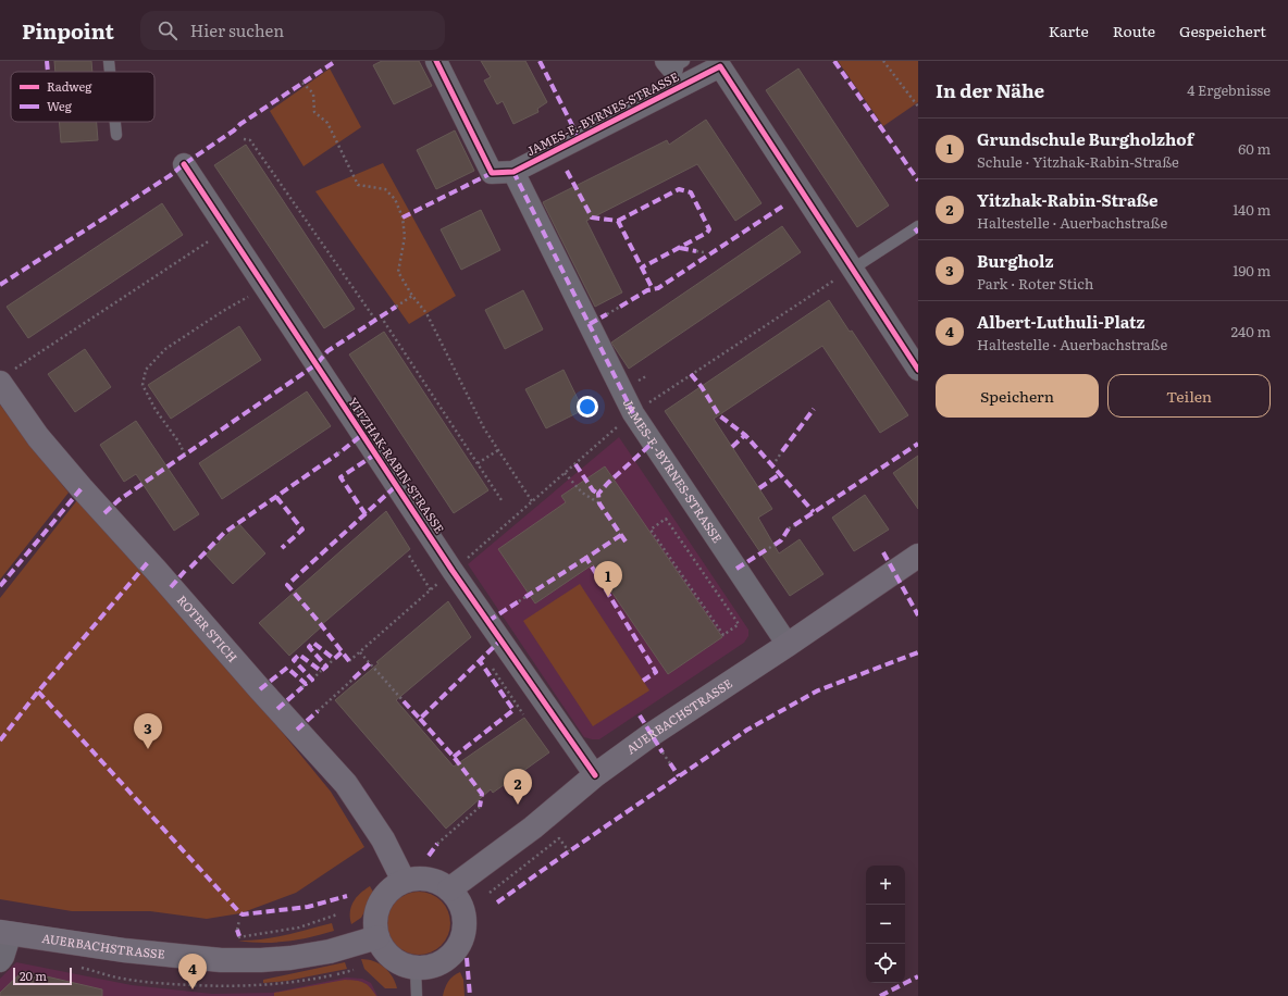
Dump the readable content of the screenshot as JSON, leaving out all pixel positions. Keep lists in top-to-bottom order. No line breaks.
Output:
{"streets":{"main road":["ROTER STICH","AUERBACHSTRASSE"],"street":["JAMES-F.-BYRNES-STRASSE","YITZHAK-RABIN-STRASSE"]},"crossings":[["JAMES-F.-BYRNES-STRASSE","AUERBACHSTRASSE"],["YITZHAK-RABIN-STRASSE","AUERBACHSTRASSE"],["ROTER STICH","AUERBACHSTRASSE"]],"legend":["Radweg","Weg"],"scale_bar":"20 m","page":{"header":"Pinpoint","search":"Hier suchen","nav":["Karte","Route","Gespeichert"],"heading":["In der Nähe","4 Ergebnisse"],"list":[{"mark":"1","name":"Grundschule Burgholzhof","note":"Schule · Yitzhak-Rabin-Straße","value":"60 m"},{"mark":"2","name":"Yitzhak-Rabin-Straße","note":"Haltestelle · Auerbachstraße","value":"140 m"},{"mark":"3","name":"Burgholz","note":"Park · Roter Stich","value":"190 m"},{"mark":"4","name":"Albert-Luthuli-Platz","note":"Haltestelle · Auerbachstraße","value":"240 m"}],"buttons":["Speichern","Teilen"],"pins":["1","3","2","4"],"map_buttons":["+","−"],"scale":"20 m"}}
